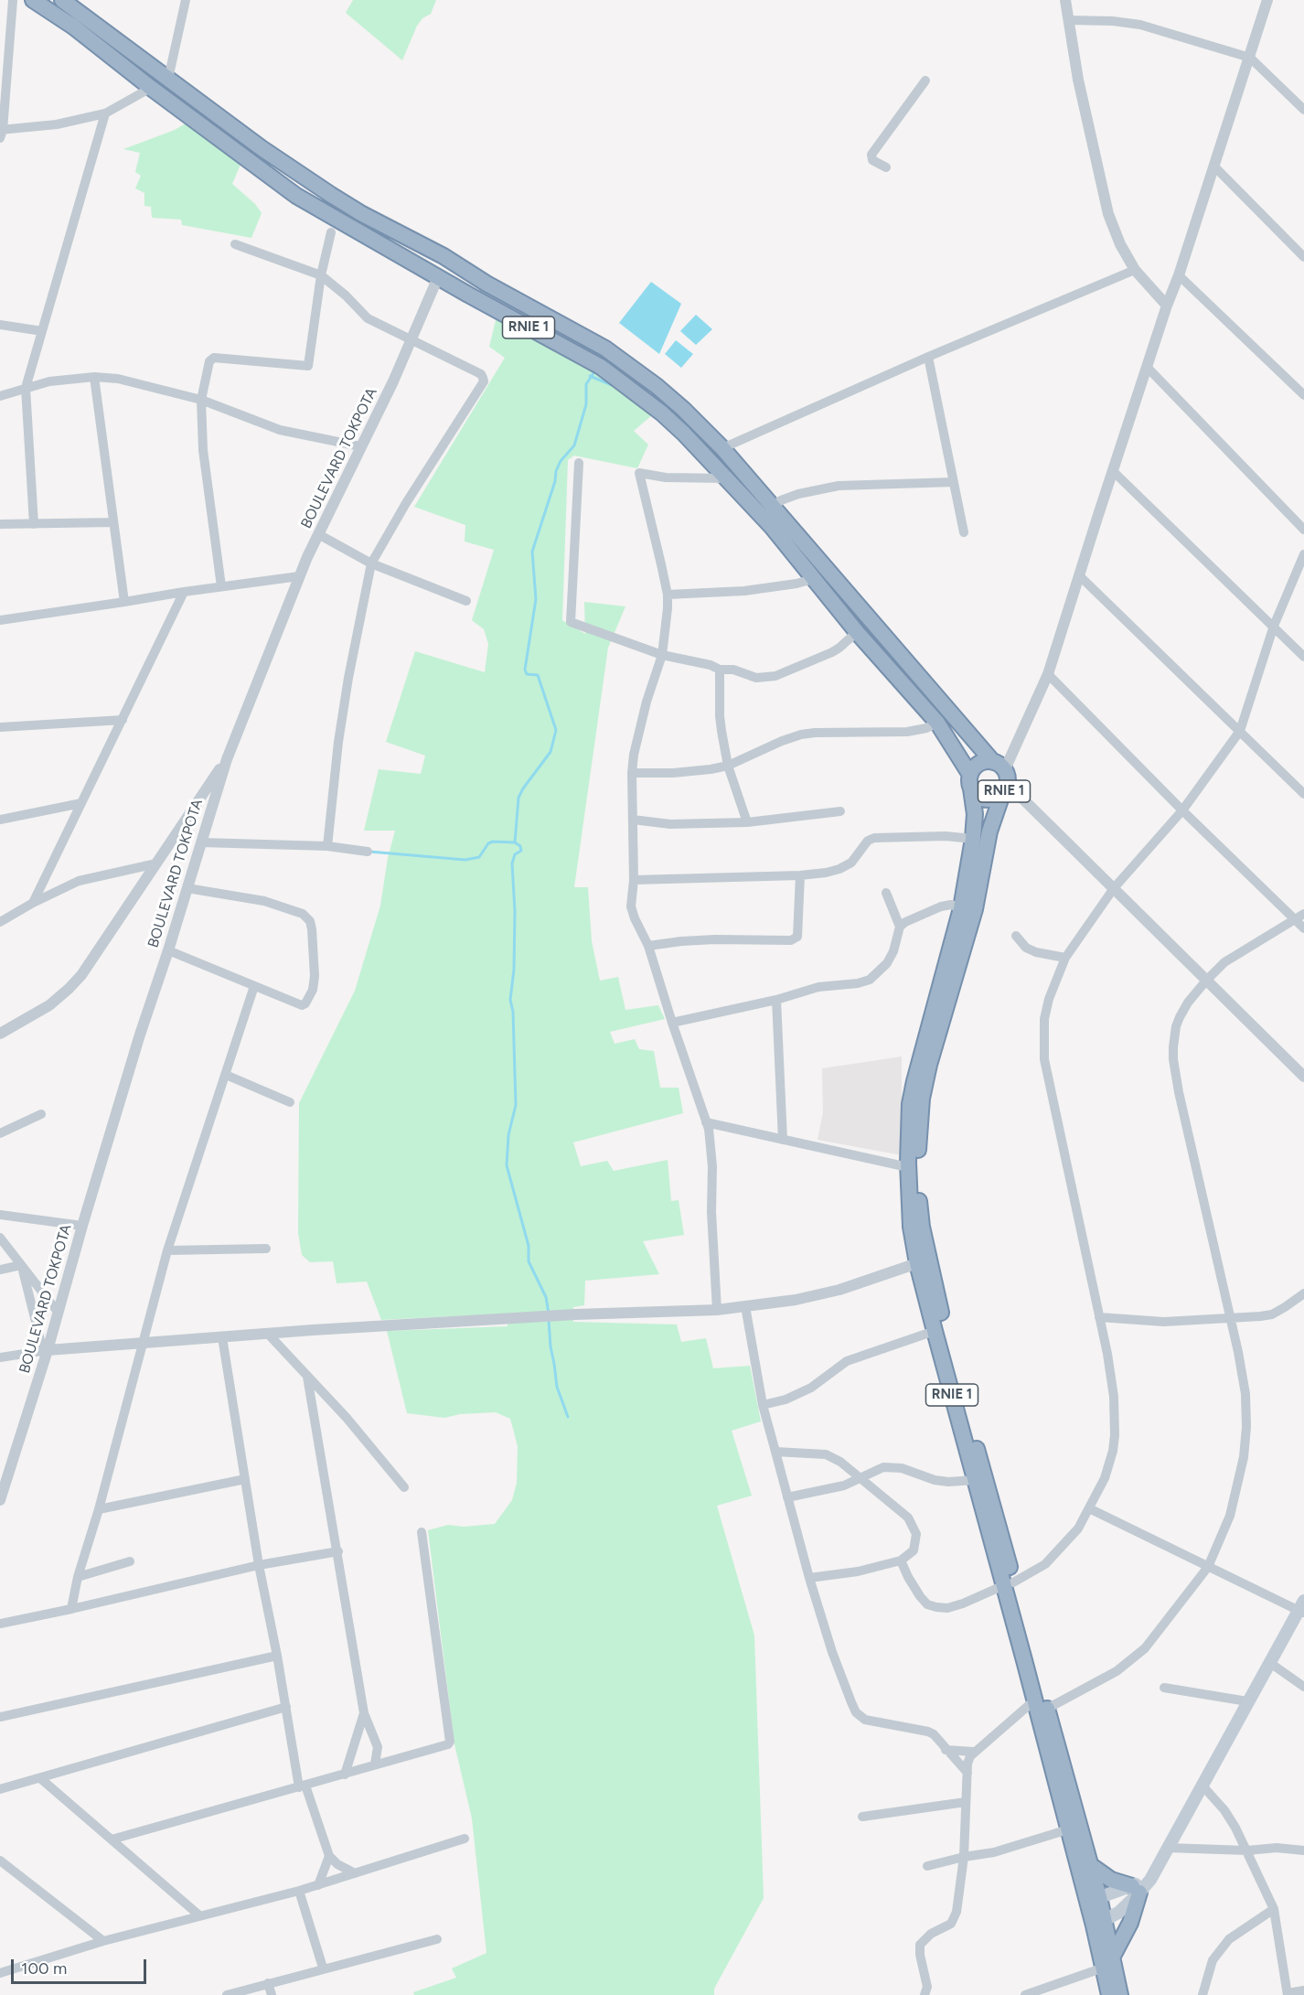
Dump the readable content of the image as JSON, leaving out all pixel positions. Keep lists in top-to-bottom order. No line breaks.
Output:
{"streets":{"highway":["RNIE 1"],"street":["BOULEVARD TOKPOTA"]},"crossings":[["RNIE 1","BOULEVARD TOKPOTA"]],"scale_bar":"100 m"}
